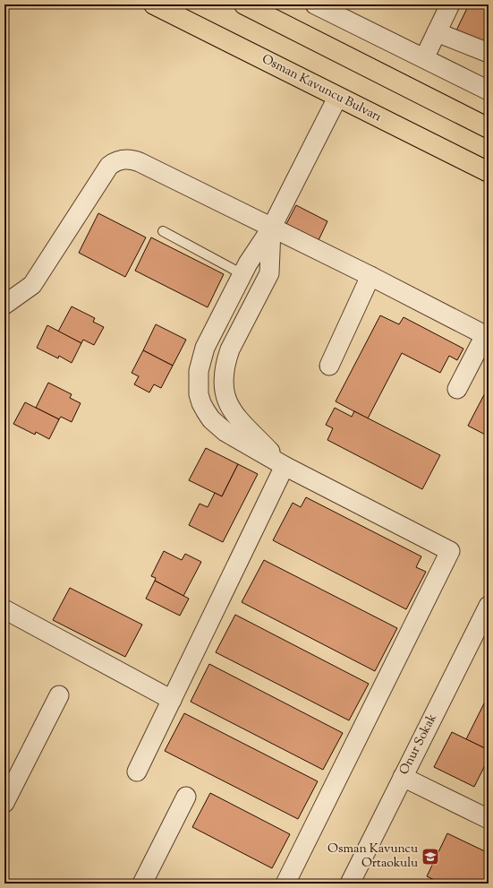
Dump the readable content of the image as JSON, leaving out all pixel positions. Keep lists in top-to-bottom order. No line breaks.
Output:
{"streets":{"highway":["Osman Kavuncu Bulvarı"],"street":["Onur Sokak"]},"places":{"school or university":["Osman Kavuncu Ortaokulu"]}}
